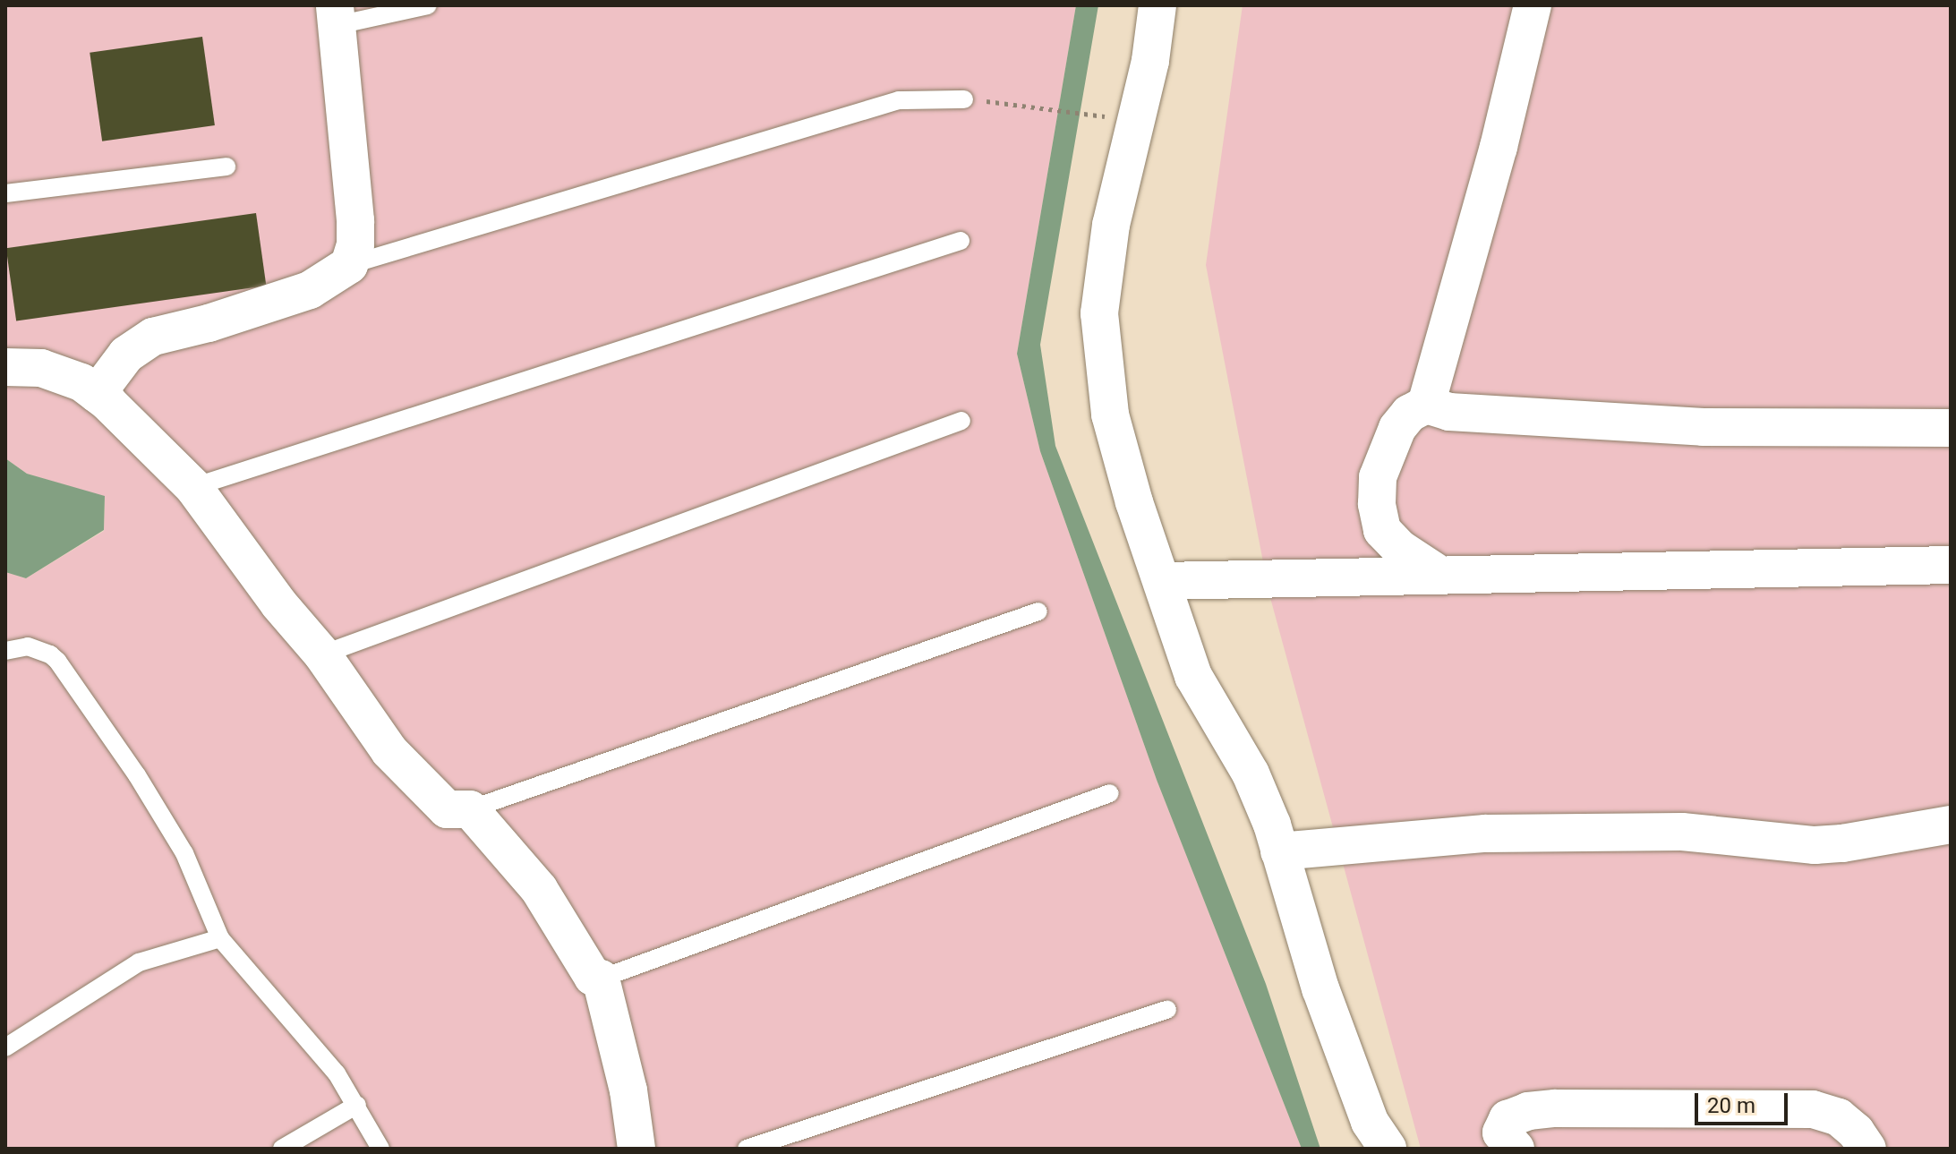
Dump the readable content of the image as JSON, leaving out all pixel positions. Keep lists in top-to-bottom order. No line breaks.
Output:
{"scale_bar":"20 m"}
